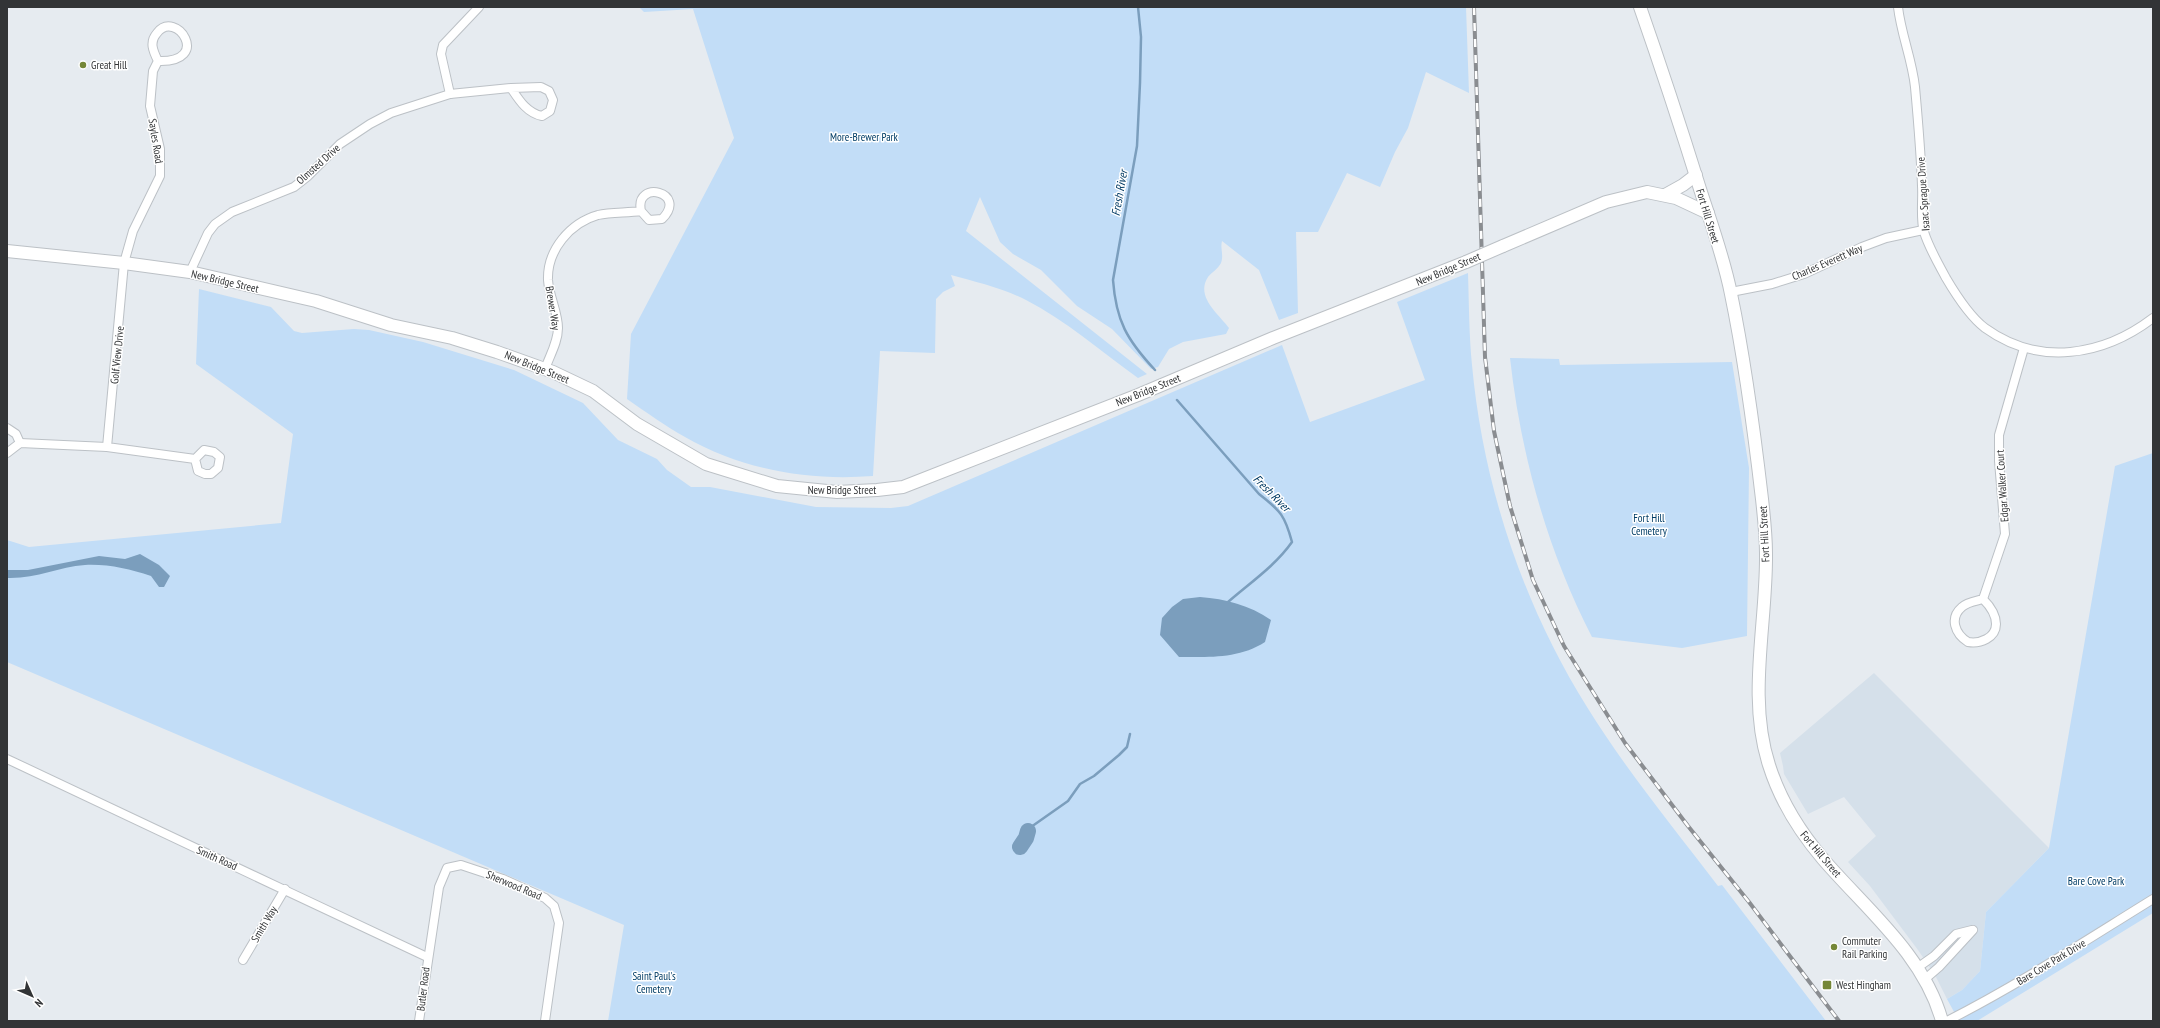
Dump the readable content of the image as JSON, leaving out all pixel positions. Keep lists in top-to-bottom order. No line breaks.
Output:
{"streets":{"street":["Sayles Road","Olmsted Drive","Isaac Sprague Drive","Fort Hill Street","Charles Everett Way","New Bridge Street","Brewer Way","Golf View Drive","Edgar Walker Court","Smith Road","Sherwood Road","Smith Way","Bare Cove Park Drive","Butler Road"]},"crossings":[["Sayles Road","New Bridge Street"],["Sayles Road","Golf View Drive"],["Olmsted Drive","New Bridge Street"],["Isaac Sprague Drive","Charles Everett Way"],["Isaac Sprague Drive","Edgar Walker Court"],["Fort Hill Street","Charles Everett Way"],["Fort Hill Street","New Bridge Street"],["New Bridge Street","Brewer Way"],["New Bridge Street","Golf View Drive"],["Smith Road","Sherwood Road"],["Smith Road","Smith Way"],["Smith Road","Butler Road"],["Sherwood Road","Butler Road"]],"water":["Fresh River"],"parks":["More-Brewer Park","Fort Hill Cemetery","Bare Cove Park","Saint Paul's Cemetery"],"places":{"other":["Great Hill","Commuter Rail Parking"],"transit":["West Hingham"]},"north":"bottom right"}
